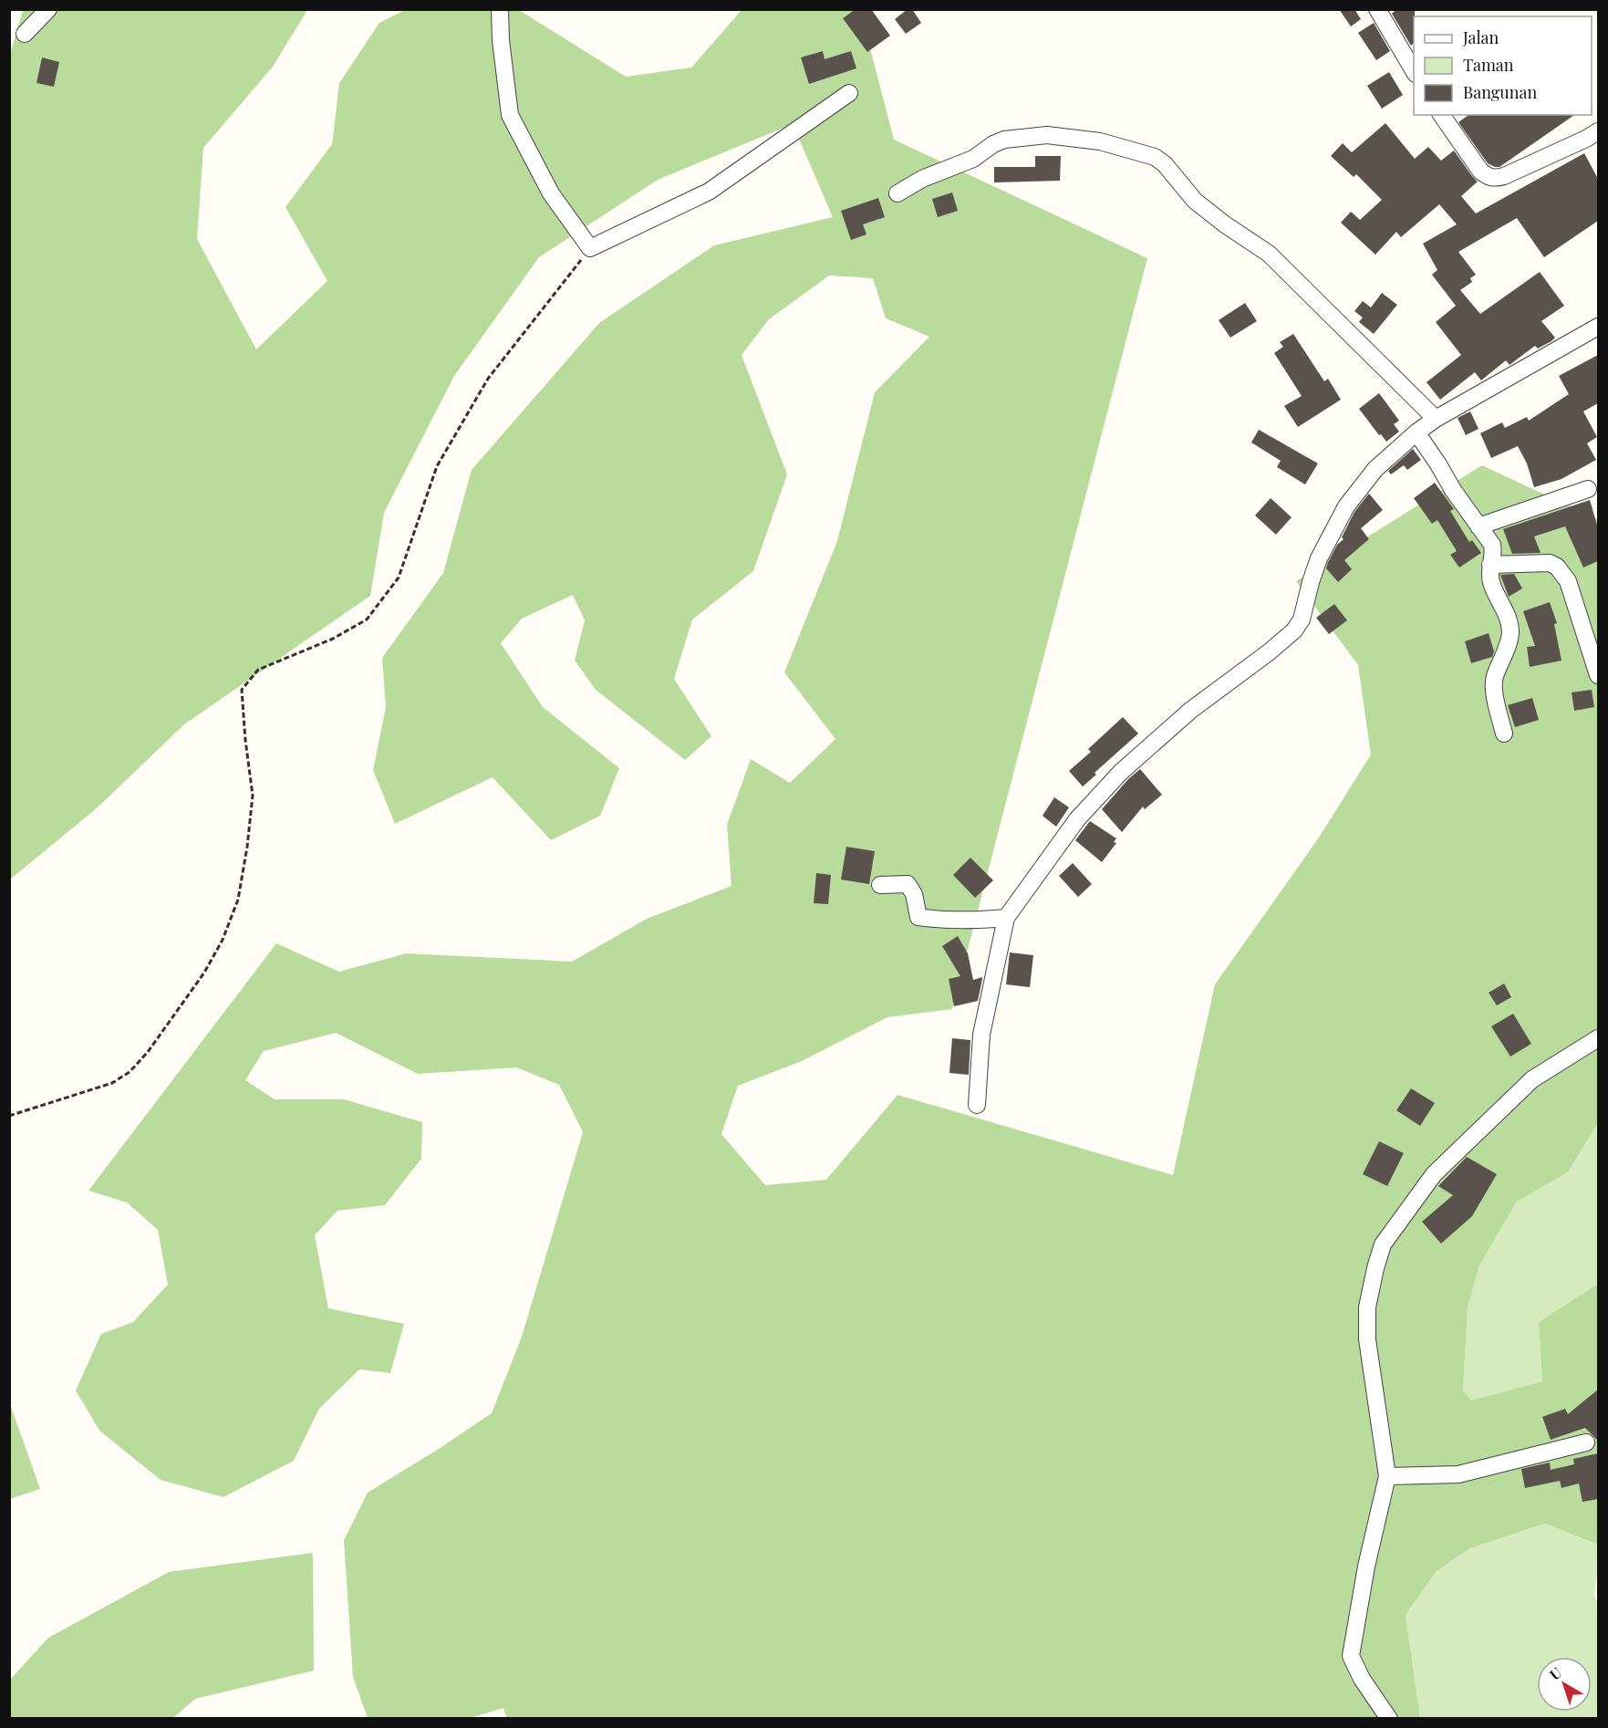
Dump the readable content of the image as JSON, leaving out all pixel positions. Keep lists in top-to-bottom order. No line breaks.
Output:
{"legend":["Jalan","Taman","Bangunan"],"north":"top left"}
